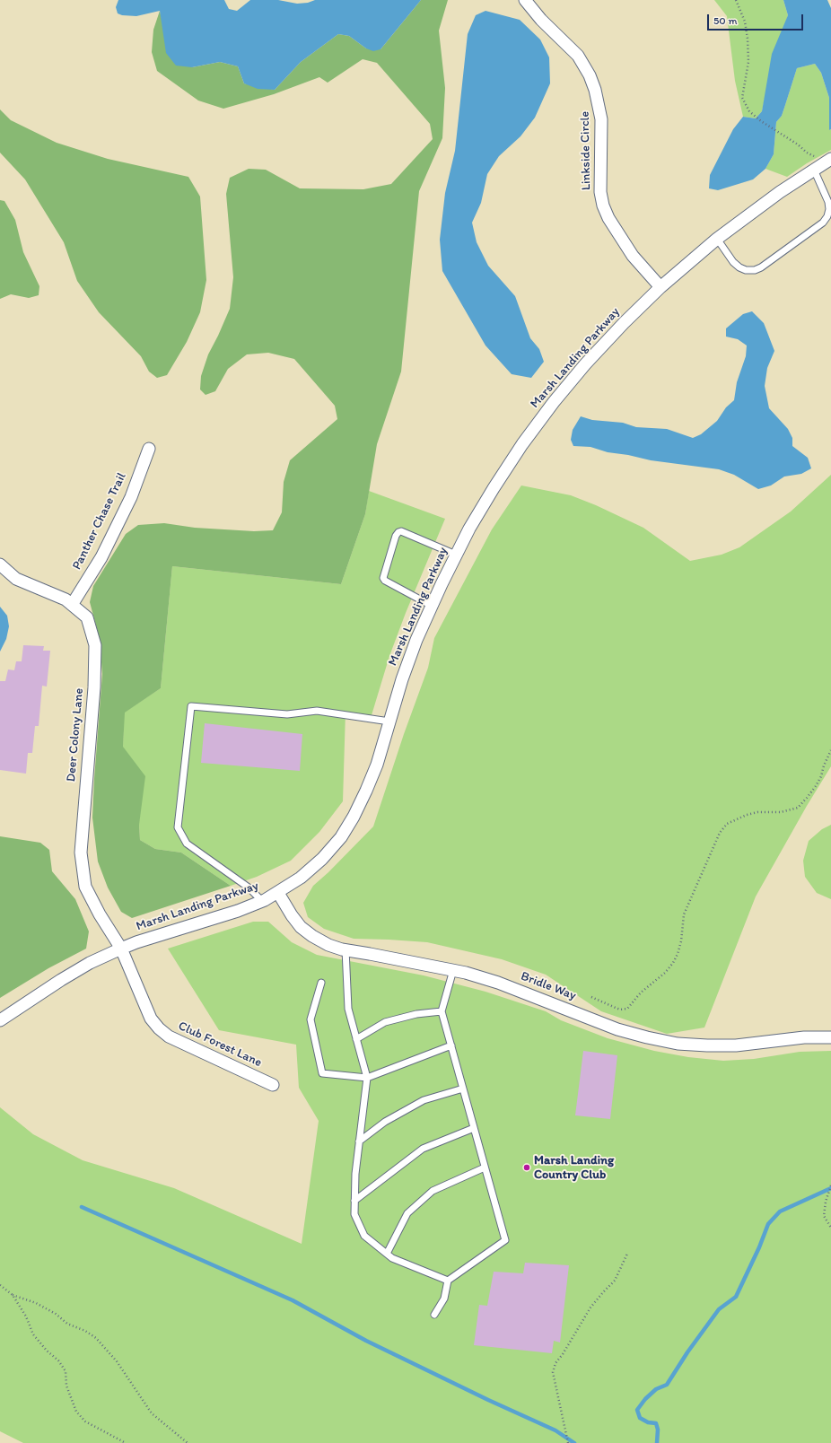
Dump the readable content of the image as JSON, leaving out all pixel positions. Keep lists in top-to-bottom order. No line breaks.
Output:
{"streets":{"street":["Linkside Circle","Marsh Landing Parkway","Panther Chase Trail","Deer Colony Lane","Bridle Way","Club Forest Lane"]},"crossings":[["Linkside Circle","Marsh Landing Parkway"],["Marsh Landing Parkway","Deer Colony Lane"],["Marsh Landing Parkway","Bridle Way"],["Marsh Landing Parkway","Club Forest Lane"],["Panther Chase Trail","Deer Colony Lane"],["Deer Colony Lane","Club Forest Lane"]],"places":["Marsh Landing Country Club"],"scale_bar":"50 m"}
